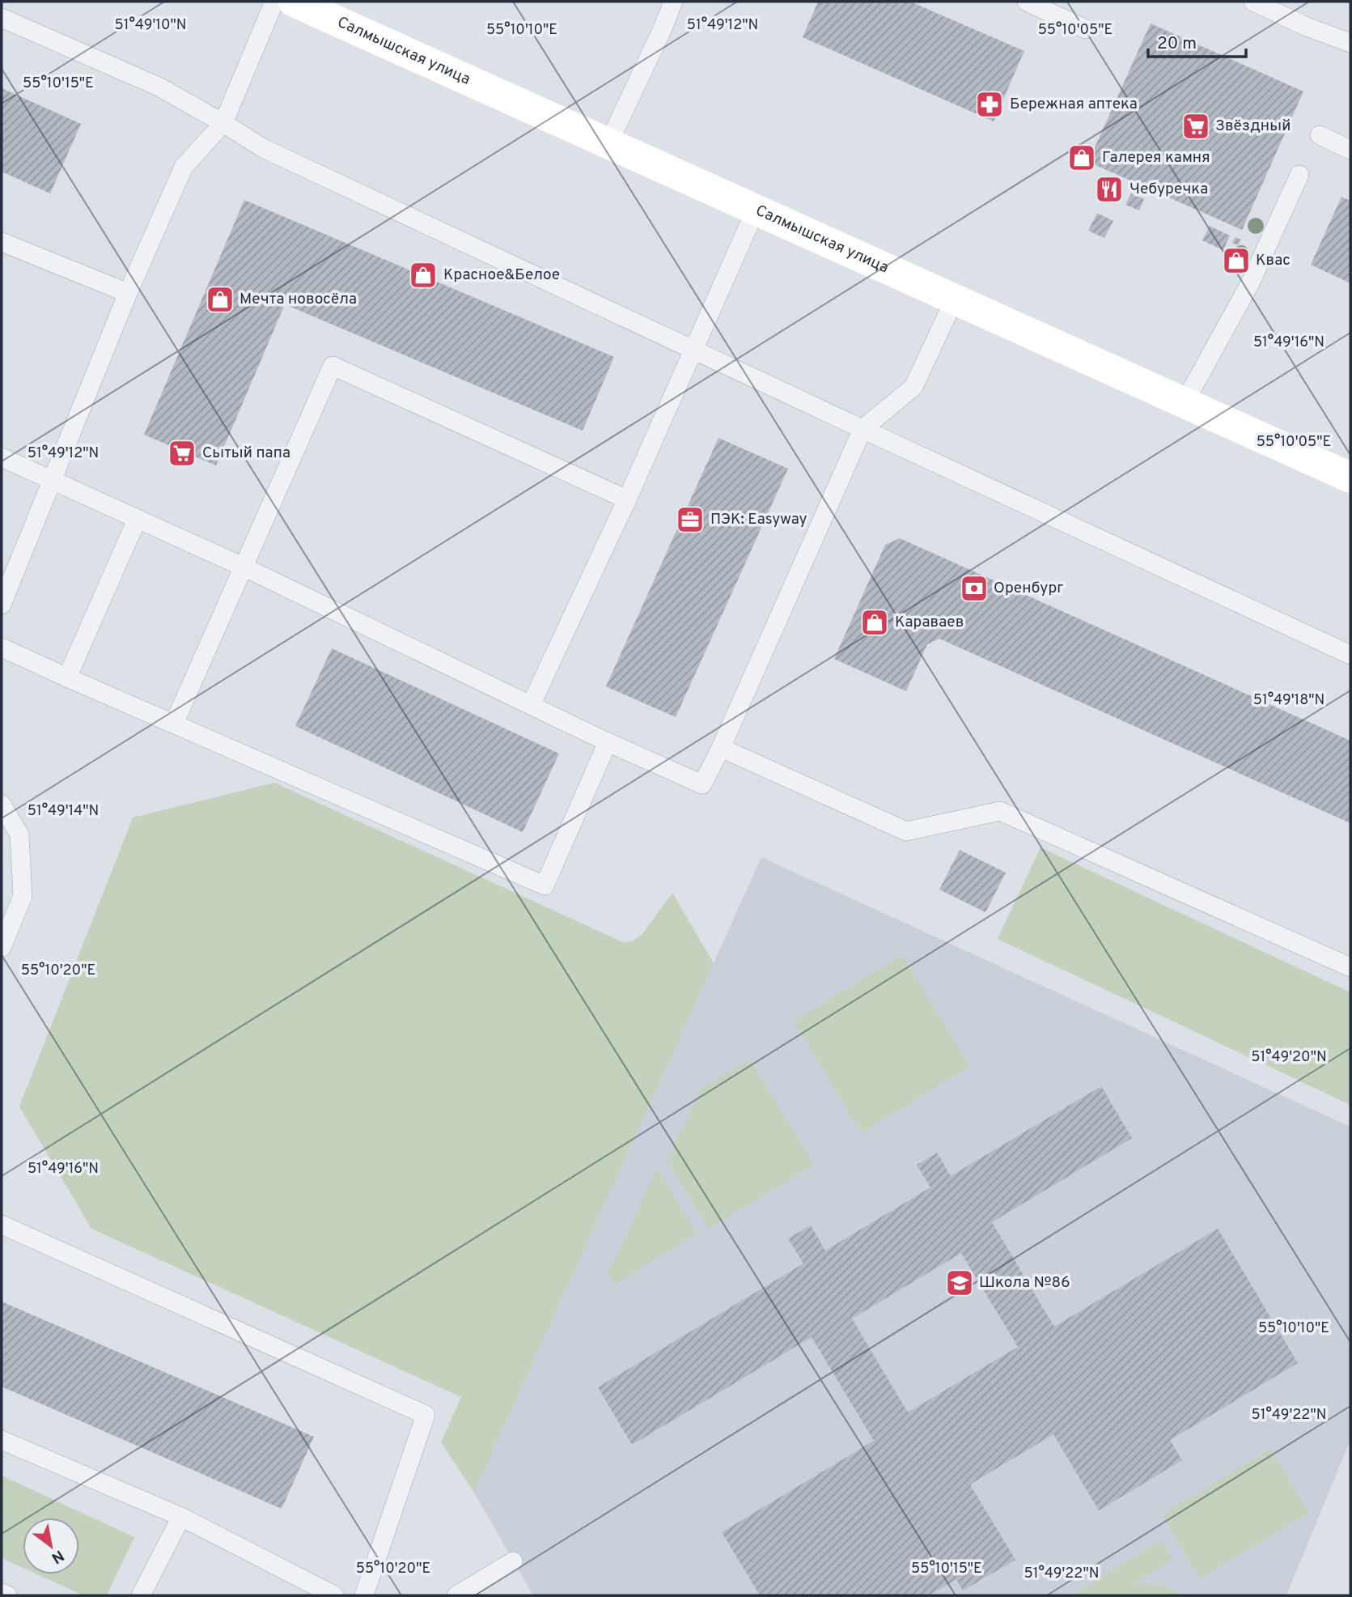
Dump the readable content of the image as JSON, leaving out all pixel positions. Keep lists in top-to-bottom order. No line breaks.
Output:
{"streets":{"main road":["Салмышская улица"]},"places":{"pharmacy":["Бережная аптека"],"supermarket":["Звёздный","Сытый папа"],"shop":["Галерея камня","Квас","Красное&Белое","Мечта новосёла","Караваев"],"restaurant":["Чебуречка"],"office":["ПЭК: Easyway"],"bank":["Оренбург"],"school or university":["Школа №86"]},"scale_bar":"20 m","north":"bottom right","coordinates":["51°49'10\"N","51°49'12\"N","55°10'05\"E","55°10'10\"E","55°10'15\"E","51°49'16\"N","51°49'18\"N","51°49'14\"N","55°10'20\"E","51°49'20\"N","51°49'22\"N"]}
